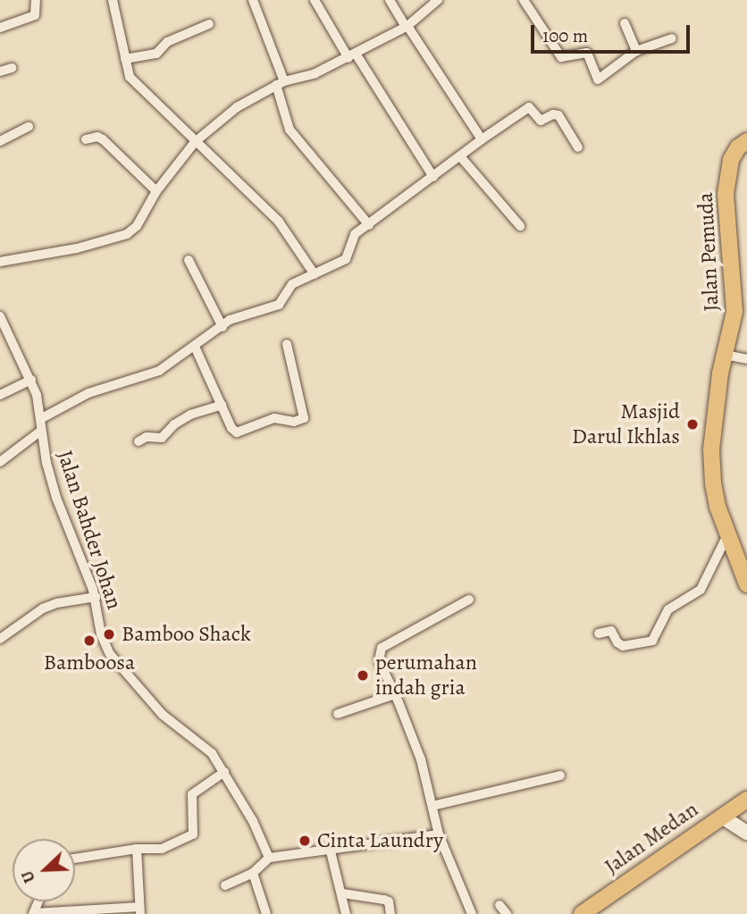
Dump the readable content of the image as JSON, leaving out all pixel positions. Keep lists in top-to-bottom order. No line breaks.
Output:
{"streets":{"main road":["Jalan Pemuda","Jalan Medan"],"street":["Jalan Bahder Johan"]},"places":["Masjid Darul Ikhlas","Bamboo Shack","Bamboosa","perumahan indah gria","Cinta Laundry"],"scale_bar":"100 m","north":"bottom left"}
